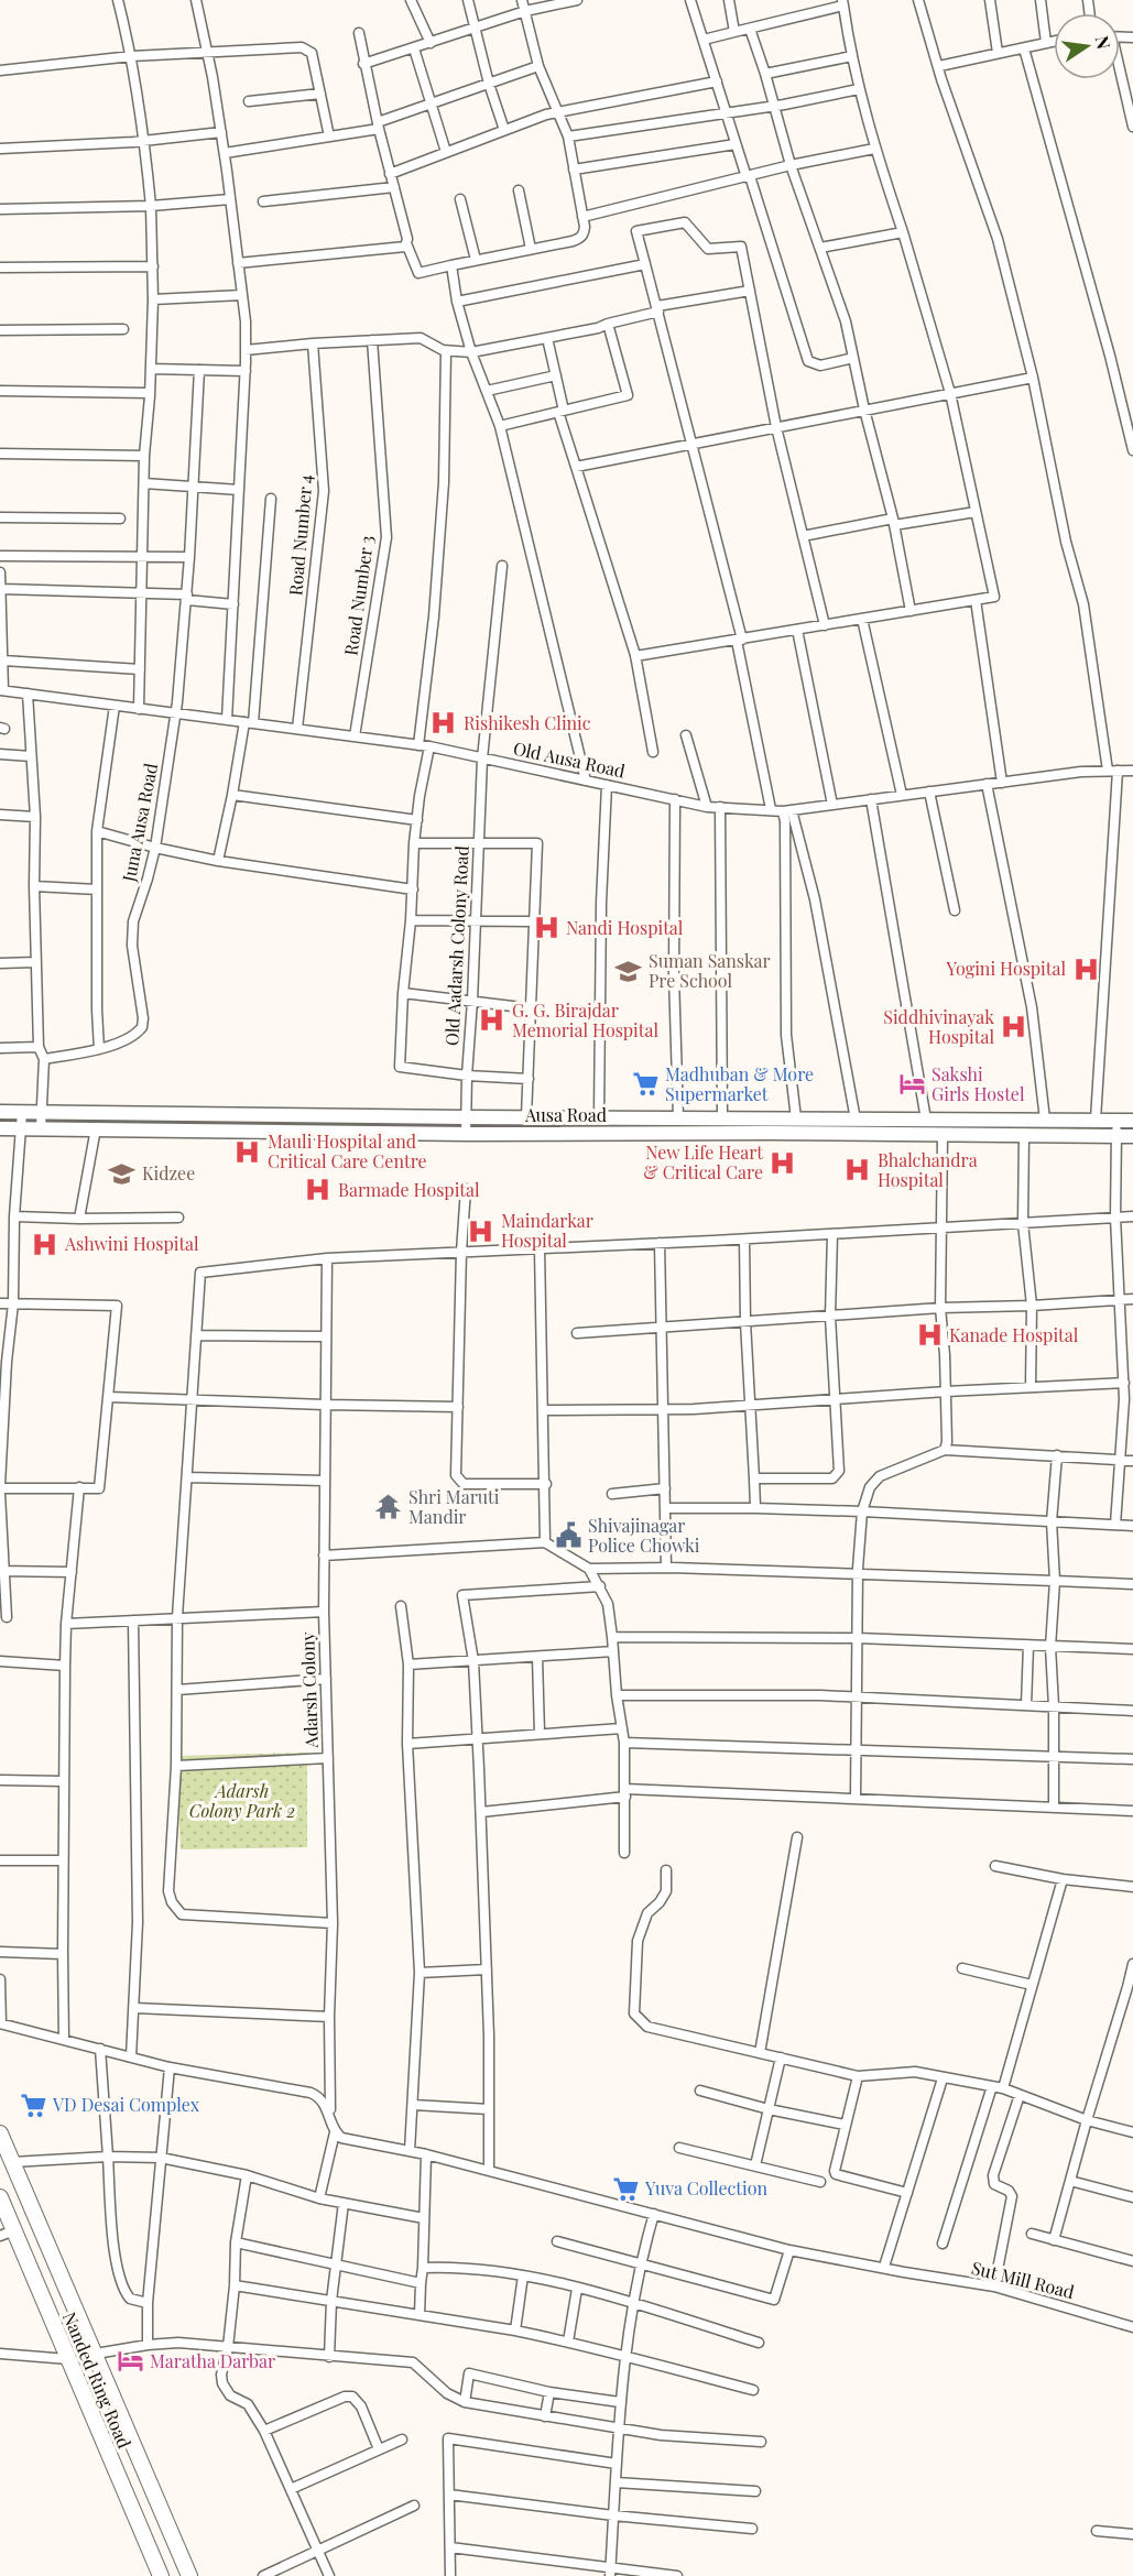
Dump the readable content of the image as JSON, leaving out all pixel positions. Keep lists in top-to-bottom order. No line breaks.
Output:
{"streets":{"highway":["Nanded Ring Road"],"main road":["Ausa Road"],"street":["Road Number 4","Road Number 3","Old Ausa Road","Juna Ausa Road","Old Aadarsh Colony Road","Adarsh Colony","Sut Mill Road"]},"crossings":[["Road Number 4","Old Ausa Road"],["Road Number 3","Old Ausa Road"],["Old Ausa Road","Juna Ausa Road"],["Old Ausa Road","Old Aadarsh Colony Road"],["Old Aadarsh Colony Road","Ausa Road"]],"parks":["Adarsh Colony Park 2"],"places":{"hospital":["Rishikesh Clinic","Nandi Hospital","Yogini Hospital","G. G. Birajdar Memorial Hospital","Siddhivinayak Hospital","Mauli Hospital and Critical Care Centre","New Life Heart & Critical Care","Bhalchandra Hospital","Barmade Hospital","Maindarkar Hospital","Ashwini Hospital","Kanade Hospital"],"school or university":["Suman Sanskar Pre School","Kidzee"],"supermarket":["Madhuban & More Supermarket","VD Desai Complex","Yuva Collection"],"hotel":["Sakshi Girls Hostel","Maratha Darbar"],"temple":["Shri Maruti Mandir"],"public building":["Shivajinagar Police Chowki"]},"north":"right"}
